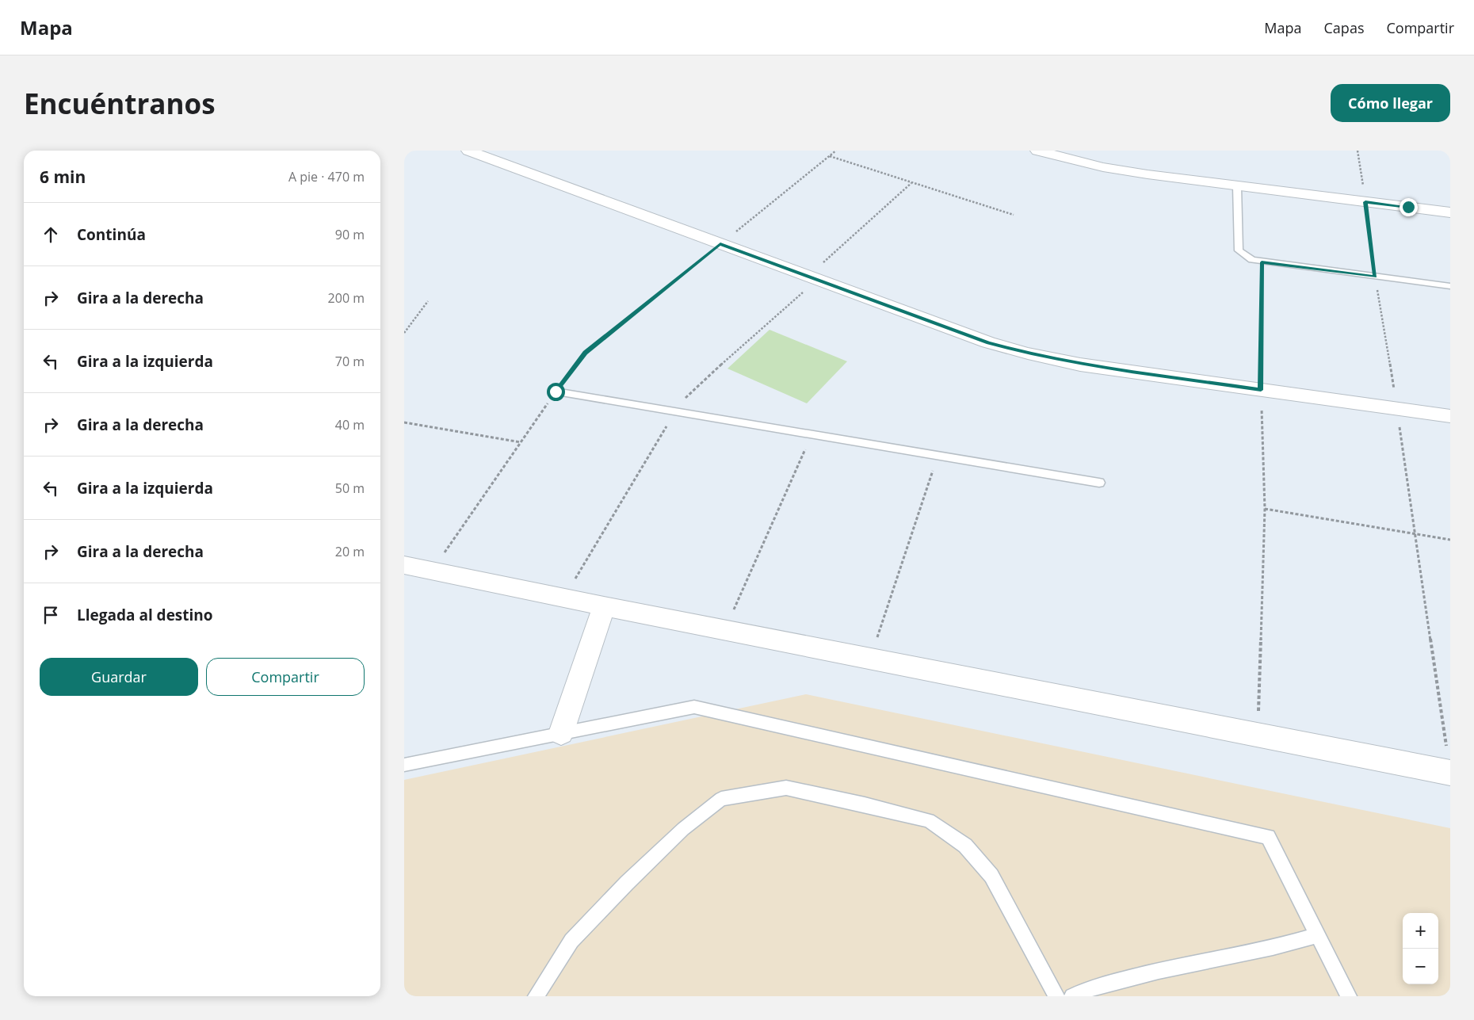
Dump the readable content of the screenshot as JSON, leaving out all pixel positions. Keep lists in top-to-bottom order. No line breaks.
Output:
{"page":{"header":"Mapa","nav":["Mapa","Capas","Compartir"],"buttons":["Cómo llegar",["Guardar","Compartir"]],"title":"Encuéntranos","heading":["6 min","A pie · 470 m"],"list":[["Continúa","90 m"],["Gira a la derecha","200 m"],["Gira a la izquierda","70 m"],["Gira a la derecha","40 m"],["Gira a la izquierda","50 m"],["Gira a la derecha","20 m"],"Llegada al destino"],"map_buttons":["+","−"]}}
